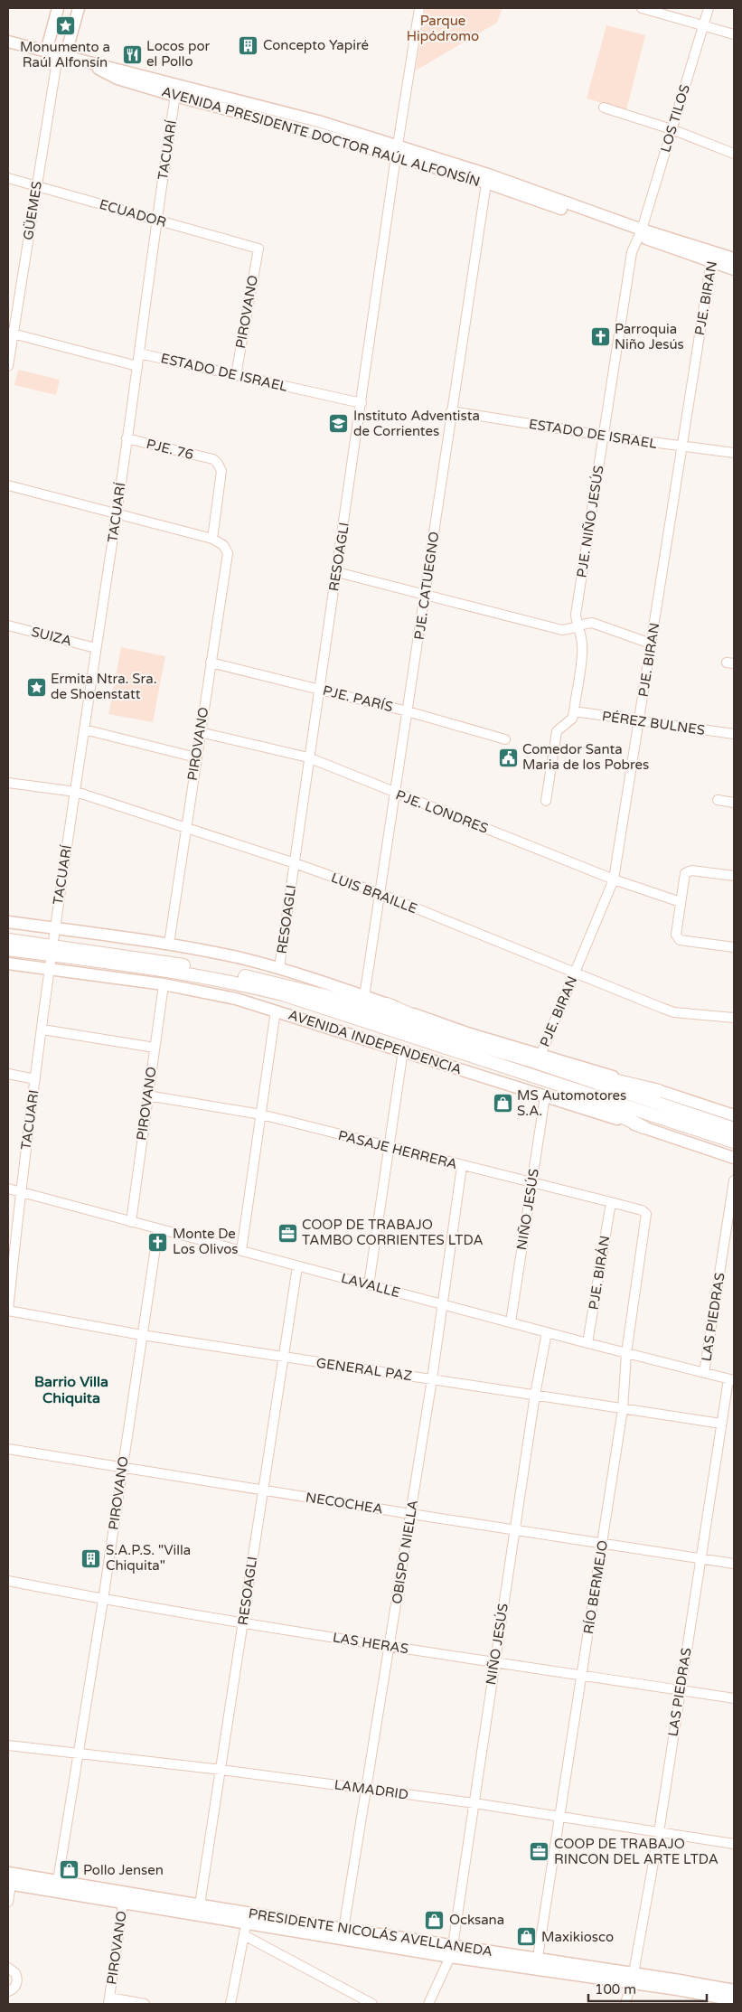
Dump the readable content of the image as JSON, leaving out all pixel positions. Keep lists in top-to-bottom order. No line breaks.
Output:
{"streets":{"highway":["AVENIDA INDEPENDENCIA"],"main road":["AVENIDA PRESIDENTE DOCTOR RAÚL ALFONSÍN","PRESIDENTE NICOLÁS AVELLANEDA"],"street":["LOS TILOS","TACUARÍ","GÜEMES","ECUADOR","PJE. BIRAN","PIROVANO","ESTADO DE ISRAEL","PJE. 76","PJE. NIÑO JESÚS","RESOAGLI","PJE. CATUEGNO","SUIZA","PJE. PARÍS","PÉREZ BULNES","PJE. LONDRES","LUIS BRAILLE","TACUARI","PASAJE HERRERA","NIÑO JESÚS","PJE. BIRÁN","LAVALLE","LAS PIEDRAS","GENERAL PAZ","NECOCHEA","OBISPO NIELLA","RÍO BERMEJO","LAS HERAS","LAMADRID"]},"crossings":[["LOS TILOS","AVENIDA PRESIDENTE DOCTOR RAÚL ALFONSÍN"],["LOS TILOS","PJE. NIÑO JESÚS"],["AVENIDA PRESIDENTE DOCTOR RAÚL ALFONSÍN","TACUARÍ"],["AVENIDA PRESIDENTE DOCTOR RAÚL ALFONSÍN","GÜEMES"],["AVENIDA PRESIDENTE DOCTOR RAÚL ALFONSÍN","PJE. BIRAN"],["AVENIDA PRESIDENTE DOCTOR RAÚL ALFONSÍN","PJE. NIÑO JESÚS"],["AVENIDA PRESIDENTE DOCTOR RAÚL ALFONSÍN","RESOAGLI"],["AVENIDA PRESIDENTE DOCTOR RAÚL ALFONSÍN","PJE. CATUEGNO"],["TACUARÍ","ECUADOR"],["TACUARÍ","ESTADO DE ISRAEL"],["TACUARÍ","PJE. 76"],["TACUARÍ","SUIZA"],["TACUARÍ","LUIS BRAILLE"],["TACUARÍ","AVENIDA INDEPENDENCIA"],["TACUARÍ","TACUARI"],["GÜEMES","ECUADOR"],["ECUADOR","PIROVANO"],["PJE. BIRAN","ESTADO DE ISRAEL"],["PJE. BIRAN","PÉREZ BULNES"],["PJE. BIRAN","PJE. LONDRES"],["PJE. BIRAN","LUIS BRAILLE"],["PJE. BIRAN","AVENIDA INDEPENDENCIA"],["PIROVANO","ESTADO DE ISRAEL"],["PIROVANO","PJE. 76"],["PIROVANO","PJE. PARÍS"],["PIROVANO","PJE. LONDRES"],["PIROVANO","LUIS BRAILLE"],["PIROVANO","AVENIDA INDEPENDENCIA"],["PIROVANO","PASAJE HERRERA"],["PIROVANO","LAVALLE"],["PIROVANO","GENERAL PAZ"],["PIROVANO","NECOCHEA"],["PIROVANO","LAS HERAS"],["PIROVANO","LAMADRID"],["PIROVANO","PRESIDENTE NICOLÁS AVELLANEDA"],["ESTADO DE ISRAEL","PJE. NIÑO JESÚS"],["ESTADO DE ISRAEL","RESOAGLI"],["ESTADO DE ISRAEL","PJE. CATUEGNO"],["PJE. NIÑO JESÚS","PÉREZ BULNES"],["RESOAGLI","PJE. PARÍS"],["RESOAGLI","PJE. LONDRES"],["RESOAGLI","LUIS BRAILLE"],["RESOAGLI","AVENIDA INDEPENDENCIA"],["RESOAGLI","LAVALLE"],["RESOAGLI","GENERAL PAZ"],["RESOAGLI","NECOCHEA"],["RESOAGLI","LAS HERAS"],["RESOAGLI","LAMADRID"],["RESOAGLI","PRESIDENTE NICOLÁS AVELLANEDA"],["PJE. CATUEGNO","PJE. PARÍS"],["PJE. CATUEGNO","PJE. LONDRES"],["PJE. CATUEGNO","LUIS BRAILLE"],["PJE. CATUEGNO","AVENIDA INDEPENDENCIA"],["AVENIDA INDEPENDENCIA","TACUARI"],["AVENIDA INDEPENDENCIA","NIÑO JESÚS"],["TACUARI","LAVALLE"],["TACUARI","GENERAL PAZ"],["PASAJE HERRERA","NIÑO JESÚS"],["PASAJE HERRERA","PJE. BIRÁN"],["PASAJE HERRERA","OBISPO NIELLA"],["PASAJE HERRERA","RÍO BERMEJO"],["NIÑO JESÚS","LAVALLE"],["NIÑO JESÚS","GENERAL PAZ"],["NIÑO JESÚS","NECOCHEA"],["NIÑO JESÚS","LAS HERAS"],["NIÑO JESÚS","LAMADRID"],["NIÑO JESÚS","PRESIDENTE NICOLÁS AVELLANEDA"],["PJE. BIRÁN","LAVALLE"],["LAVALLE","LAS PIEDRAS"],["LAVALLE","OBISPO NIELLA"],["LAVALLE","RÍO BERMEJO"],["LAS PIEDRAS","GENERAL PAZ"],["LAS PIEDRAS","NECOCHEA"],["LAS PIEDRAS","LAS HERAS"],["LAS PIEDRAS","LAMADRID"],["LAS PIEDRAS","PRESIDENTE NICOLÁS AVELLANEDA"],["GENERAL PAZ","OBISPO NIELLA"],["GENERAL PAZ","RÍO BERMEJO"],["NECOCHEA","OBISPO NIELLA"],["NECOCHEA","RÍO BERMEJO"],["OBISPO NIELLA","LAS HERAS"],["OBISPO NIELLA","LAMADRID"],["OBISPO NIELLA","PRESIDENTE NICOLÁS AVELLANEDA"],["RÍO BERMEJO","LAS HERAS"],["RÍO BERMEJO","LAMADRID"],["RÍO BERMEJO","PRESIDENTE NICOLÁS AVELLANEDA"]],"districts":["Barrio Villa Chiquita"],"parks":["Parque Hipódromo"],"places":{"place":["Monumento a Raúl Alfonsín","Ermita Ntra. Sra. de Shoenstatt"],"building":["Concepto Yapiré","S.A.P.S. \"Villa Chiquita\""],"restaurant":["Locos por el Pollo"],"church":["Parroquia Niño Jesús","Monte De Los Olivos"],"school or university":["Instituto Adventista de Corrientes"],"public building":["Comedor Santa Maria de los Pobres"],"shop":["MS Automotores S.A.","Pollo Jensen","Ocksana","Maxikiosco"],"office":["COOP DE TRABAJO TAMBO CORRIENTES LTDA","COOP DE TRABAJO RINCON DEL ARTE LTDA"]},"scale_bar":"100 m"}
